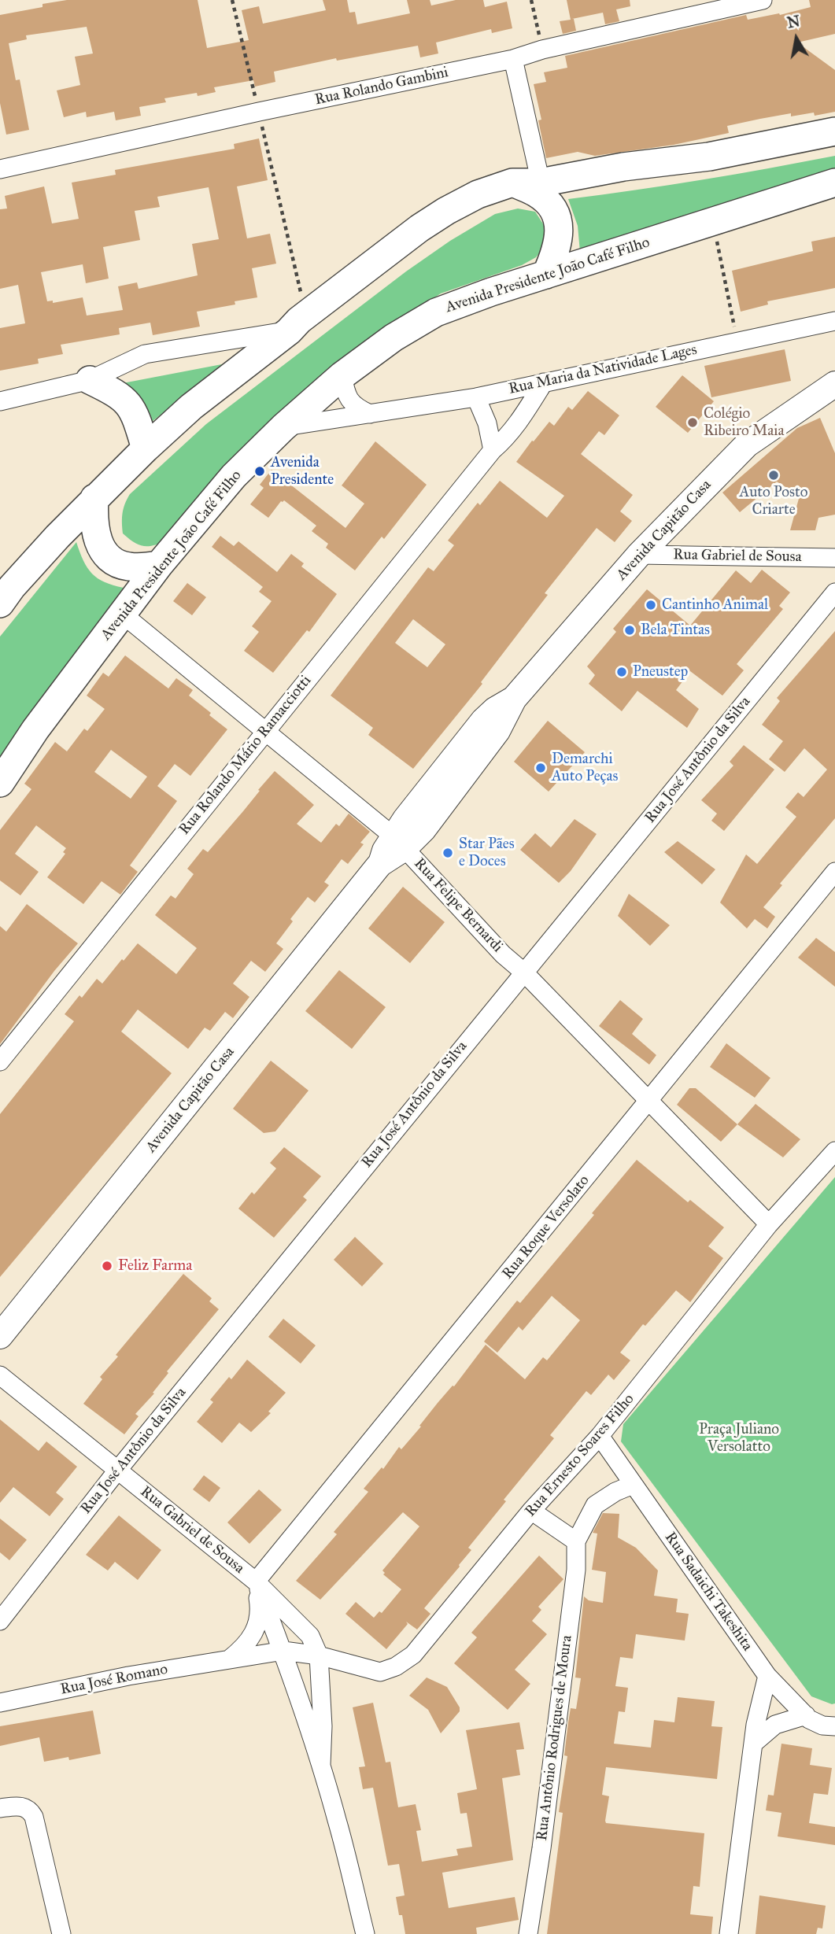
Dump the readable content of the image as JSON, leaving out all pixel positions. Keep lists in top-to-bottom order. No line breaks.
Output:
{"streets":{"main road":["Avenida Presidente João Café Filho","Avenida Capitão Casa"],"street":["Rua Rolando Gambini","Rua Maria da Natividade Lages","Rua Gabriel de Sousa","Rua Rolando Mário Ramacciotti","Rua José Antônio da Silva","Rua Felipe Bernardi","Rua Roque Versolato","Rua Ernesto Soares Filho","Rua Sadaichi Takeshita","Rua José Romano","Rua Antônio Rodrigues de Moura"]},"crossings":[["Avenida Presidente João Café Filho","Rua Maria da Natividade Lages"],["Avenida Presidente João Café Filho","Rua Felipe Bernardi"],["Rua Maria da Natividade Lages","Rua Rolando Mário Ramacciotti"],["Avenida Capitão Casa","Rua Gabriel de Sousa"],["Avenida Capitão Casa","Rua Felipe Bernardi"],["Rua Gabriel de Sousa","Rua José Antônio da Silva"],["Rua Gabriel de Sousa","Rua Roque Versolato"],["Rua Gabriel de Sousa","Rua Ernesto Soares Filho"],["Rua Gabriel de Sousa","Rua José Romano"],["Rua Rolando Mário Ramacciotti","Rua Felipe Bernardi"],["Rua José Antônio da Silva","Rua Felipe Bernardi"],["Rua Felipe Bernardi","Rua Roque Versolato"],["Rua Felipe Bernardi","Rua Ernesto Soares Filho"],["Rua Ernesto Soares Filho","Rua Sadaichi Takeshita"],["Rua Ernesto Soares Filho","Rua José Romano"],["Rua Sadaichi Takeshita","Rua Antônio Rodrigues de Moura"]],"parks":["Praça Juliano Versolatto"],"places":["Colégio Ribeiro Maia","Avenida Presidente","Auto Posto Criarte","Cantinho Animal","Bela Tintas","Pneustep","Demarchi Auto Peças","Star Pães e Doces","Feliz Farma"],"north":"top"}
